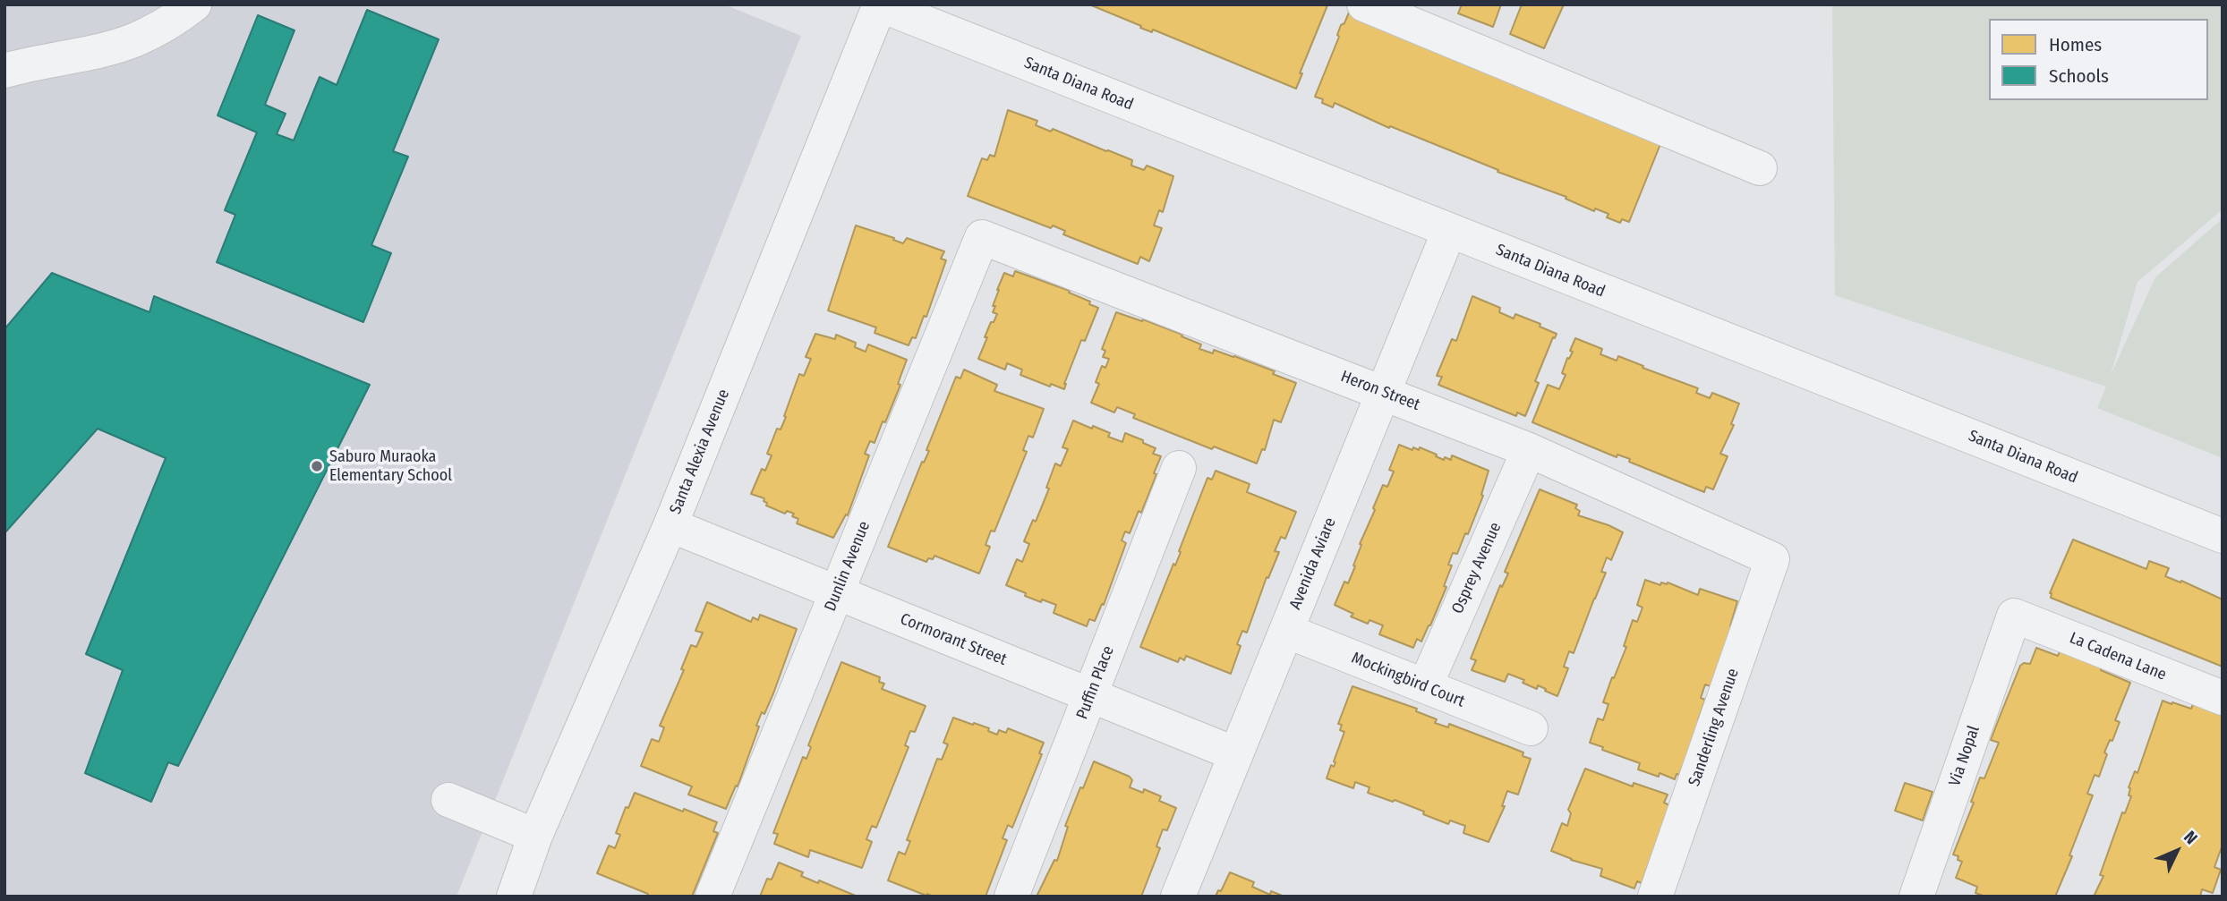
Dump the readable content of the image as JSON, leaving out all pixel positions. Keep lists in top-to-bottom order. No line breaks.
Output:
{"streets":{"street":["Santa Diana Road","Heron Street","Santa Alexia Avenue","Avenida Aviare","Dunlin Avenue","Osprey Avenue","Cormorant Street","La Cadena Lane","Mockingbird Court","Puffin Place","Sanderling Avenue","Via Nopal"]},"crossings":[["Santa Diana Road","Santa Alexia Avenue"],["Santa Diana Road","Avenida Aviare"],["Heron Street","Avenida Aviare"],["Heron Street","Dunlin Avenue"],["Heron Street","Osprey Avenue"],["Heron Street","Sanderling Avenue"],["Santa Alexia Avenue","Cormorant Street"],["Avenida Aviare","Cormorant Street"],["Avenida Aviare","Mockingbird Court"],["Dunlin Avenue","Cormorant Street"],["Osprey Avenue","Mockingbird Court"],["Cormorant Street","Puffin Place"],["La Cadena Lane","Via Nopal"]],"places":["Saburo Muraoka Elementary School"],"legend":["Homes","Schools"],"north":"top right"}
